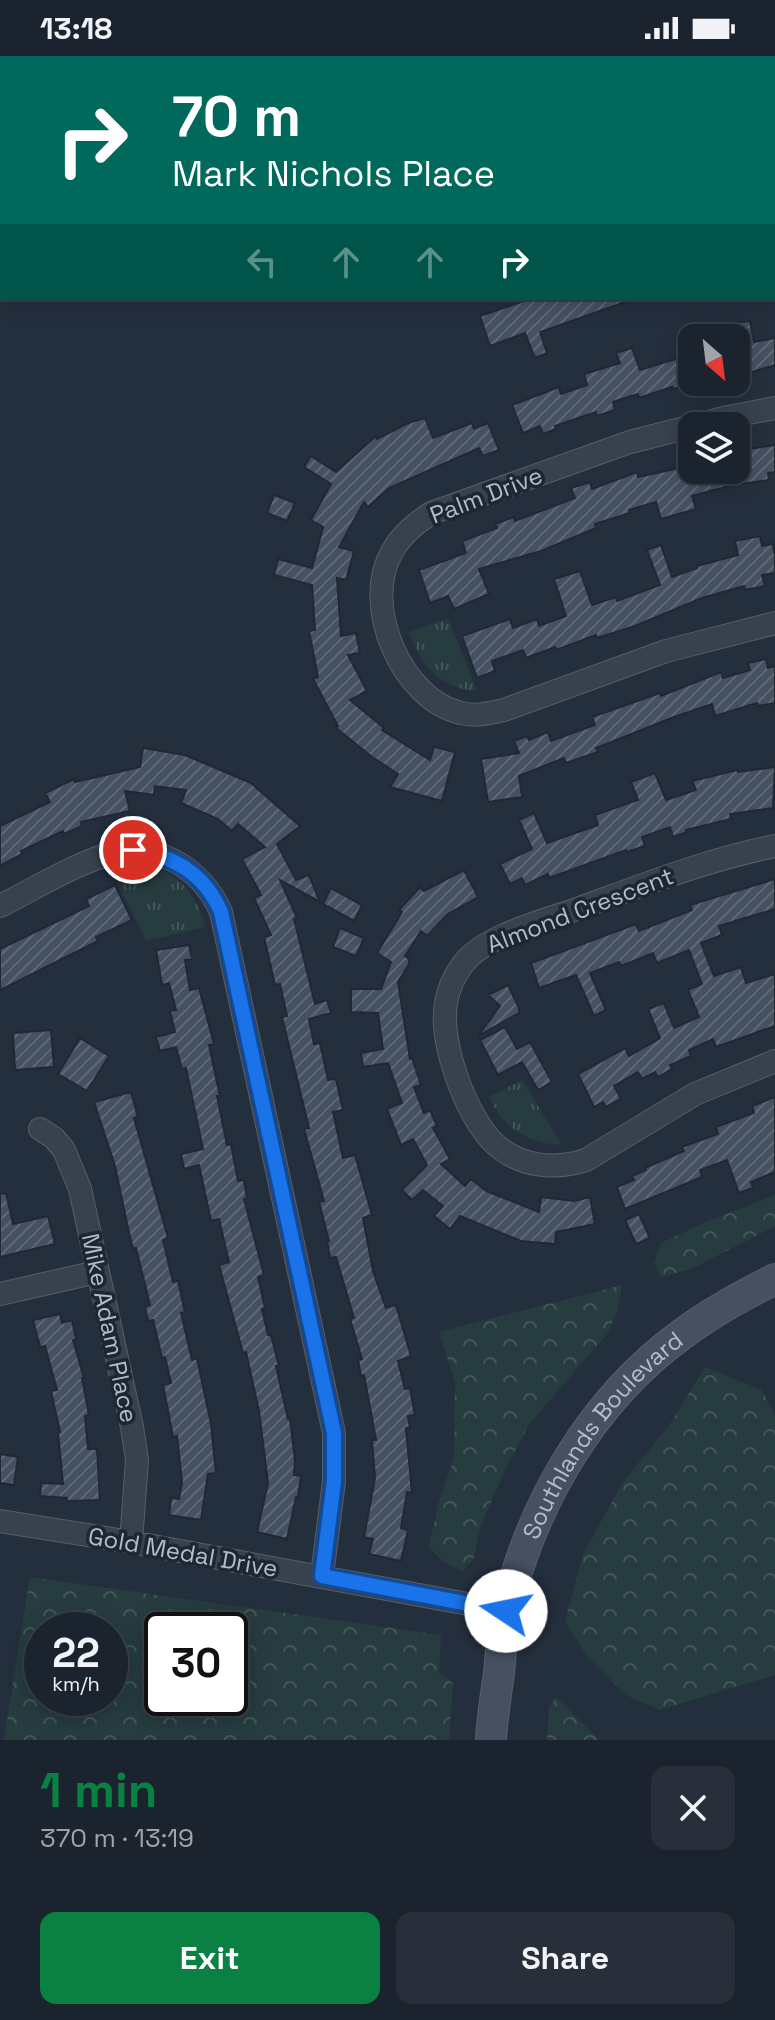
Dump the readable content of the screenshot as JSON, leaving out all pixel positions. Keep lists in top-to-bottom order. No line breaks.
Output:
{"streets":{"main road":["Southlands Boulevard"],"street":["Palm Drive","Almond Crescent","Mike Adam Place","Gold Medal Drive"]},"crossings":[["Mike Adam Place","Gold Medal Drive"],["Southlands Boulevard","Gold Medal Drive"]],"north":"bottom right","page":{"status":"13:18","turn":["70 m","Mark Nichols Place"],"speed":"22 km/h","limit":"30","heading":["1 min","370 m · 13:19"],"buttons":["Exit","Share"]}}
